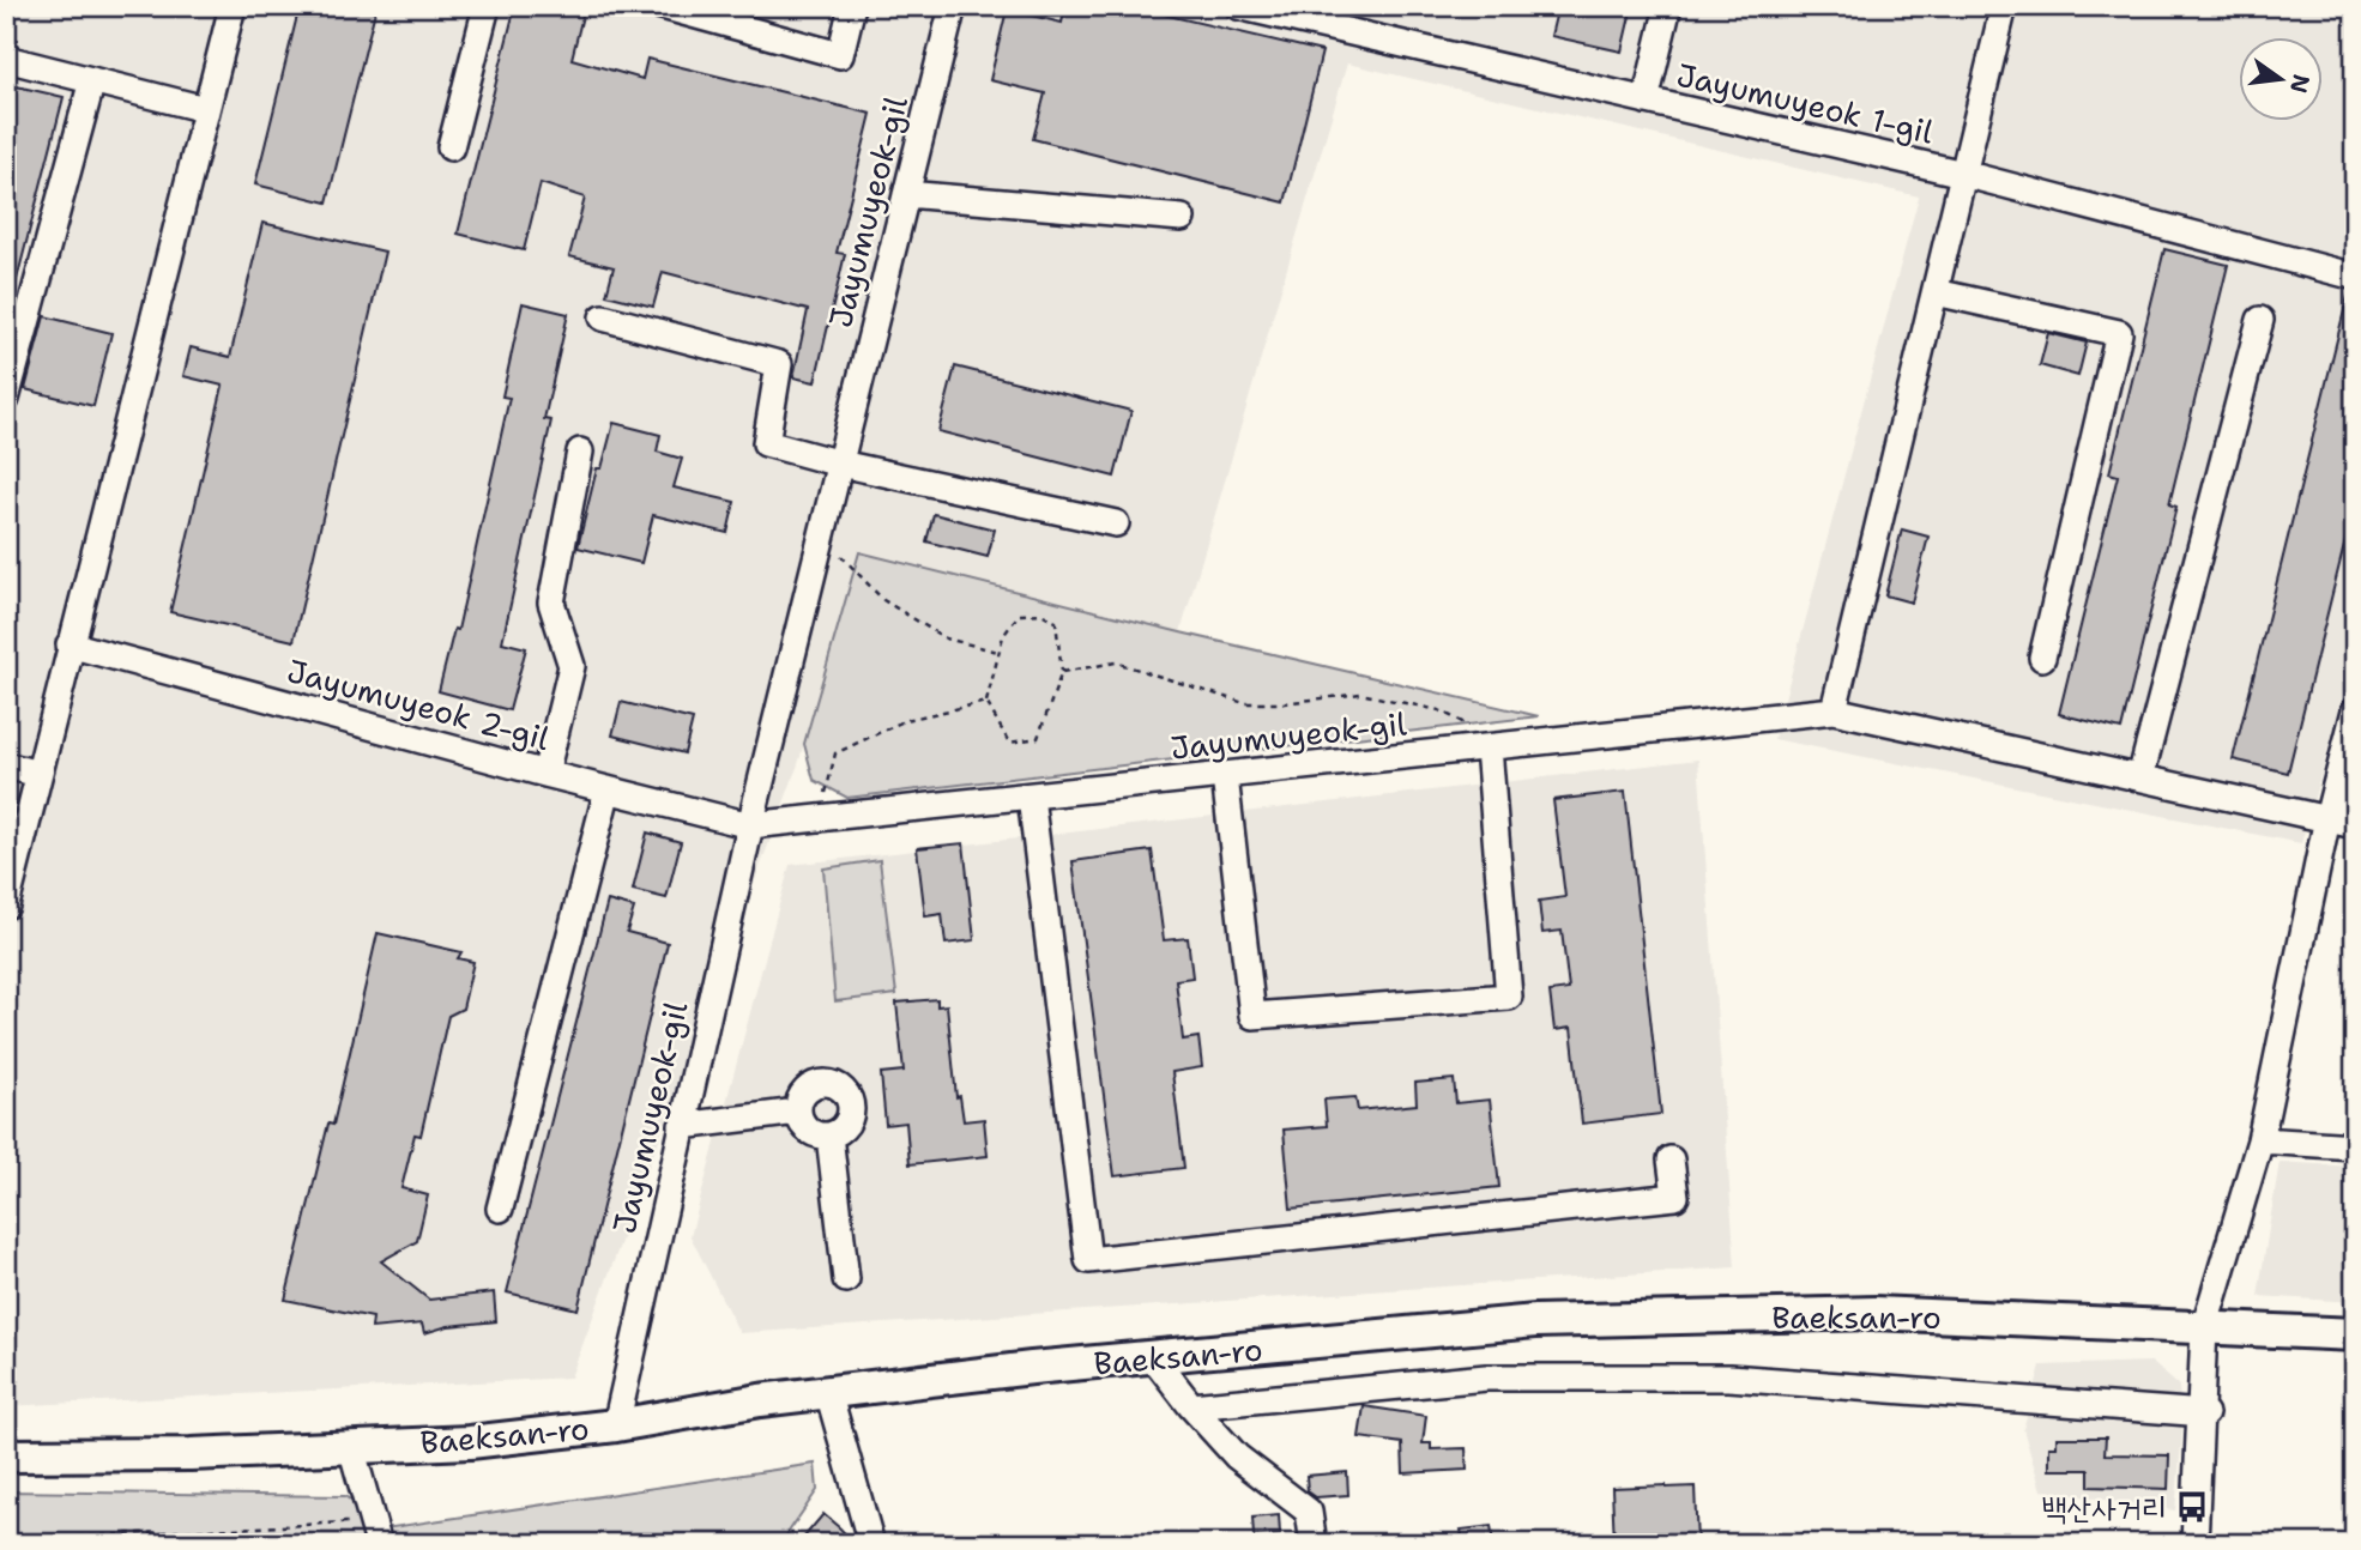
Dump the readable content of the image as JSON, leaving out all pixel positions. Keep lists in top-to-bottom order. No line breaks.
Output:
{"streets":{"main road":["Baeksan-ro"],"street":["Jayumuyeok 1-gil","Jayumuyeok-gil","Jayumuyeok 2-gil"]},"crossings":[["Jayumuyeok-gil","Jayumuyeok 2-gil"],["Jayumuyeok-gil","Baeksan-ro"]],"places":{"bus stop":["백산사거리"]},"north":"right"}
